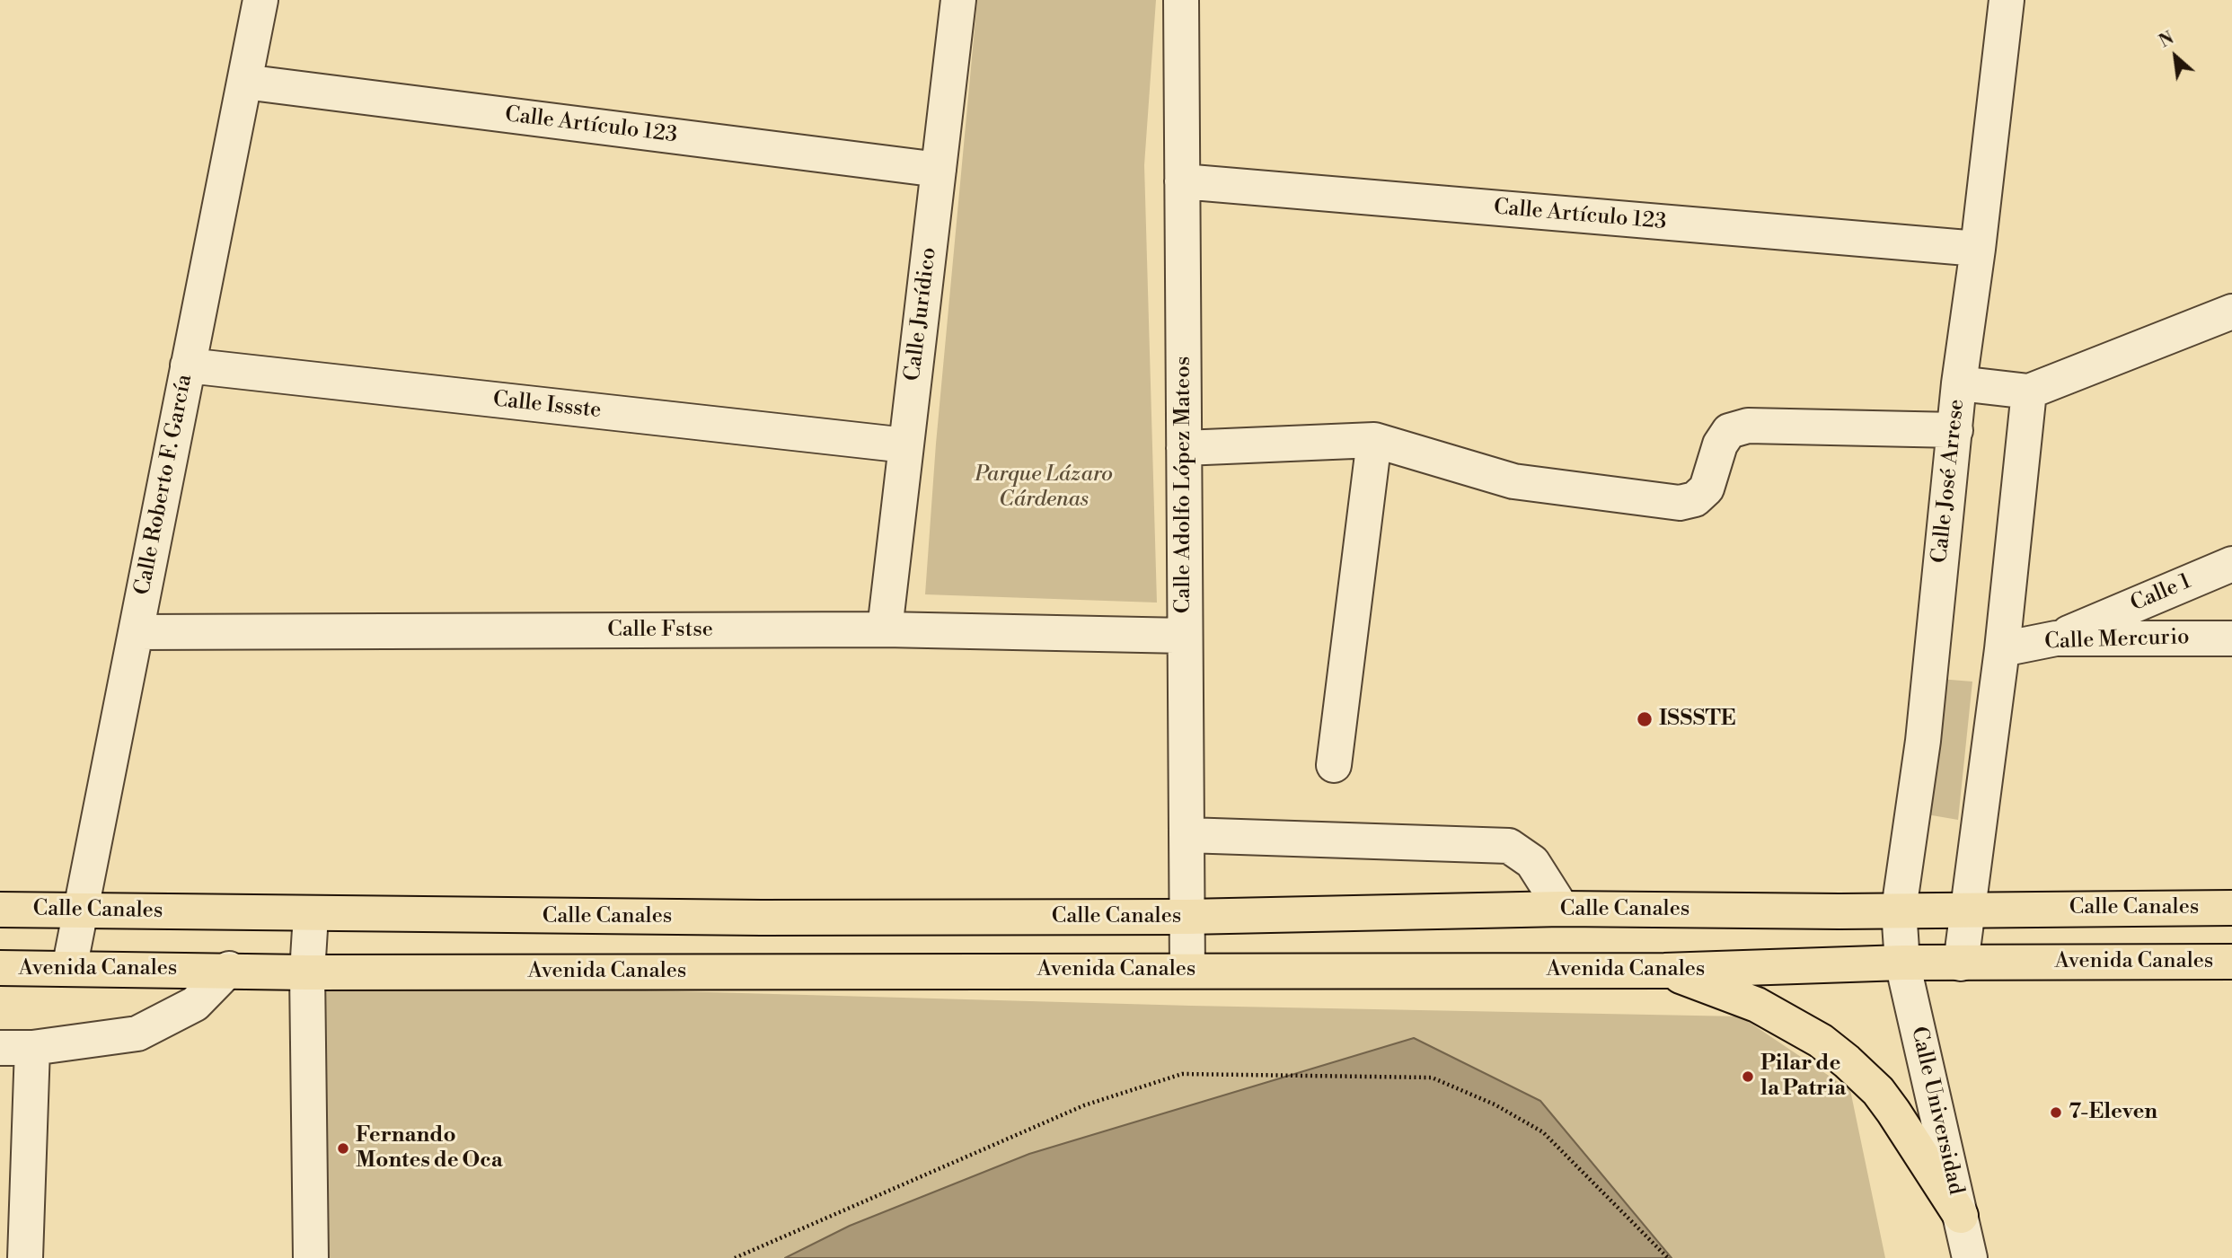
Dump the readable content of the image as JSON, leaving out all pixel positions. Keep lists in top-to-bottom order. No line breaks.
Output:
{"streets":{"main road":["Calle Canales","Avenida Canales"],"street":["Calle Artículo 123","Calle Jurídico","Calle Issste","Calle José Arrese","Calle Roberto F. García","Calle Adolfo López Mateos","Calle 1","Calle Fstse","Calle Mercurio","Calle Universidad"]},"crossings":[["Calle Artículo 123","Calle Jurídico"],["Calle Artículo 123","Calle José Arrese"],["Calle Artículo 123","Calle Roberto F. García"],["Calle Artículo 123","Calle Adolfo López Mateos"],["Calle Jurídico","Calle Issste"],["Calle Jurídico","Calle Fstse"],["Calle Issste","Calle Roberto F. García"],["Calle José Arrese","Calle Canales"],["Calle José Arrese","Avenida Canales"],["Calle José Arrese","Calle Universidad"],["Calle Roberto F. García","Calle Fstse"],["Calle Roberto F. García","Calle Canales"],["Calle Roberto F. García","Avenida Canales"],["Calle Adolfo López Mateos","Calle Fstse"],["Calle Adolfo López Mateos","Calle Canales"],["Calle Adolfo López Mateos","Avenida Canales"],["Calle 1","Calle Mercurio"],["Avenida Canales","Calle Universidad"]],"parks":["Parque Lázaro Cárdenas"],"places":["ISSSTE","Pilar de la Patria","7-Eleven","Fernando Montes de Oca"],"north":"top left"}
